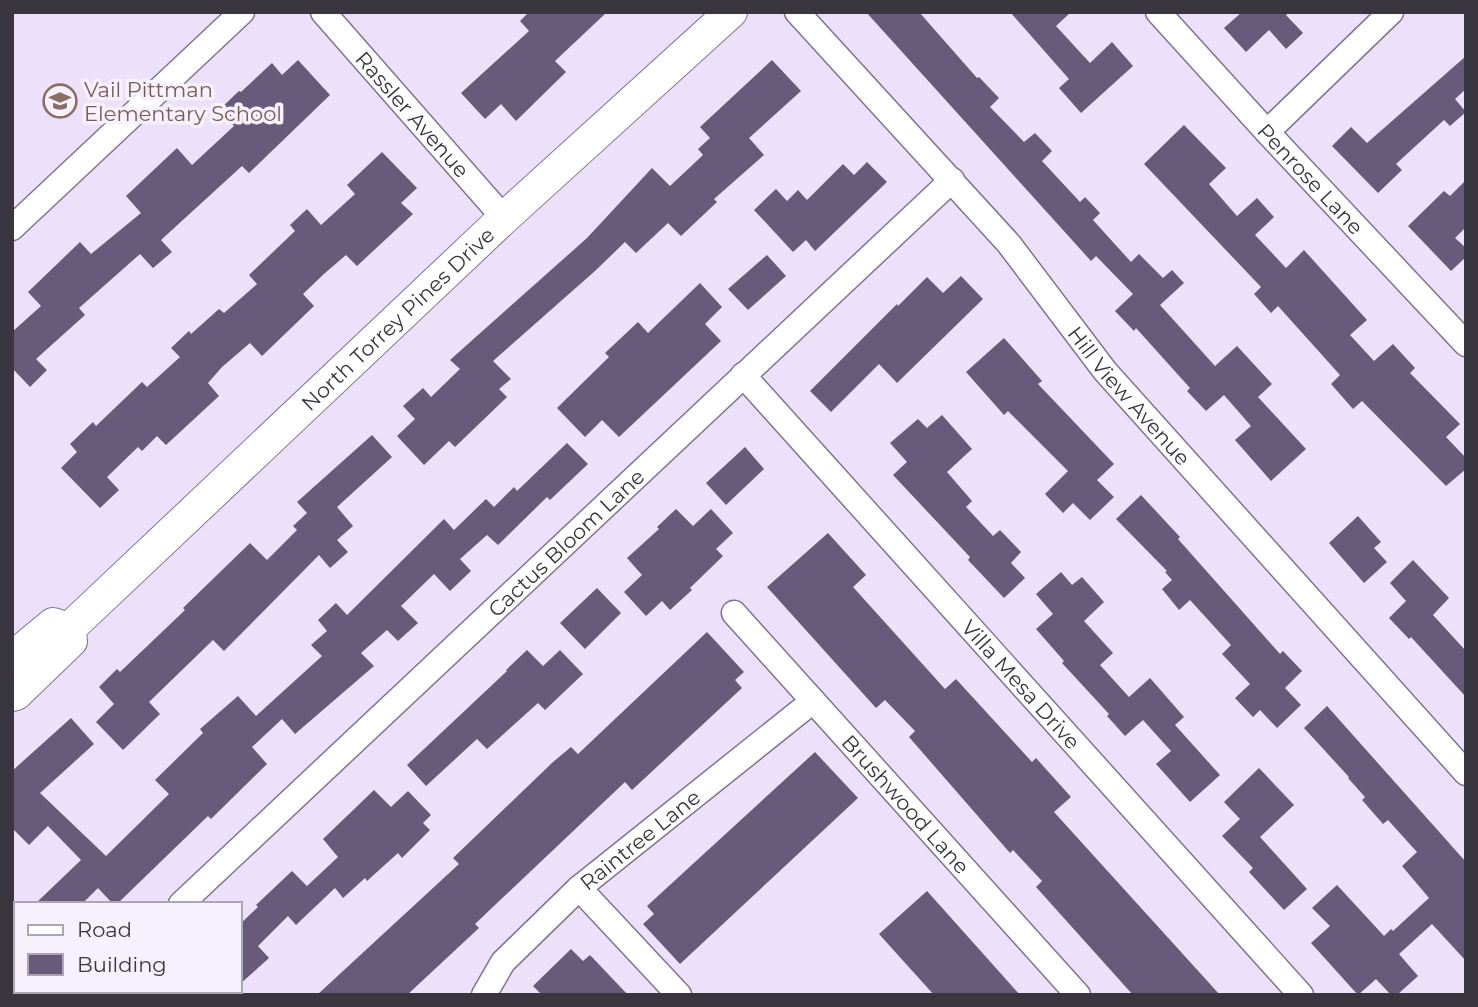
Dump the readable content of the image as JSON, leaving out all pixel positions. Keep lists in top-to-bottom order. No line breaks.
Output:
{"streets":{"main road":["North Torrey Pines Drive"],"street":["Rassler Avenue","Penrose Lane","Hill View Avenue","Cactus Bloom Lane","Villa Mesa Drive","Brushwood Lane","Raintree Lane"]},"crossings":[["Rassler Avenue","North Torrey Pines Drive"],["Hill View Avenue","Cactus Bloom Lane"],["Cactus Bloom Lane","Villa Mesa Drive"],["Brushwood Lane","Raintree Lane"]],"places":{"school or university":["Vail Pittman Elementary School"]},"legend":["Road","Building"]}
